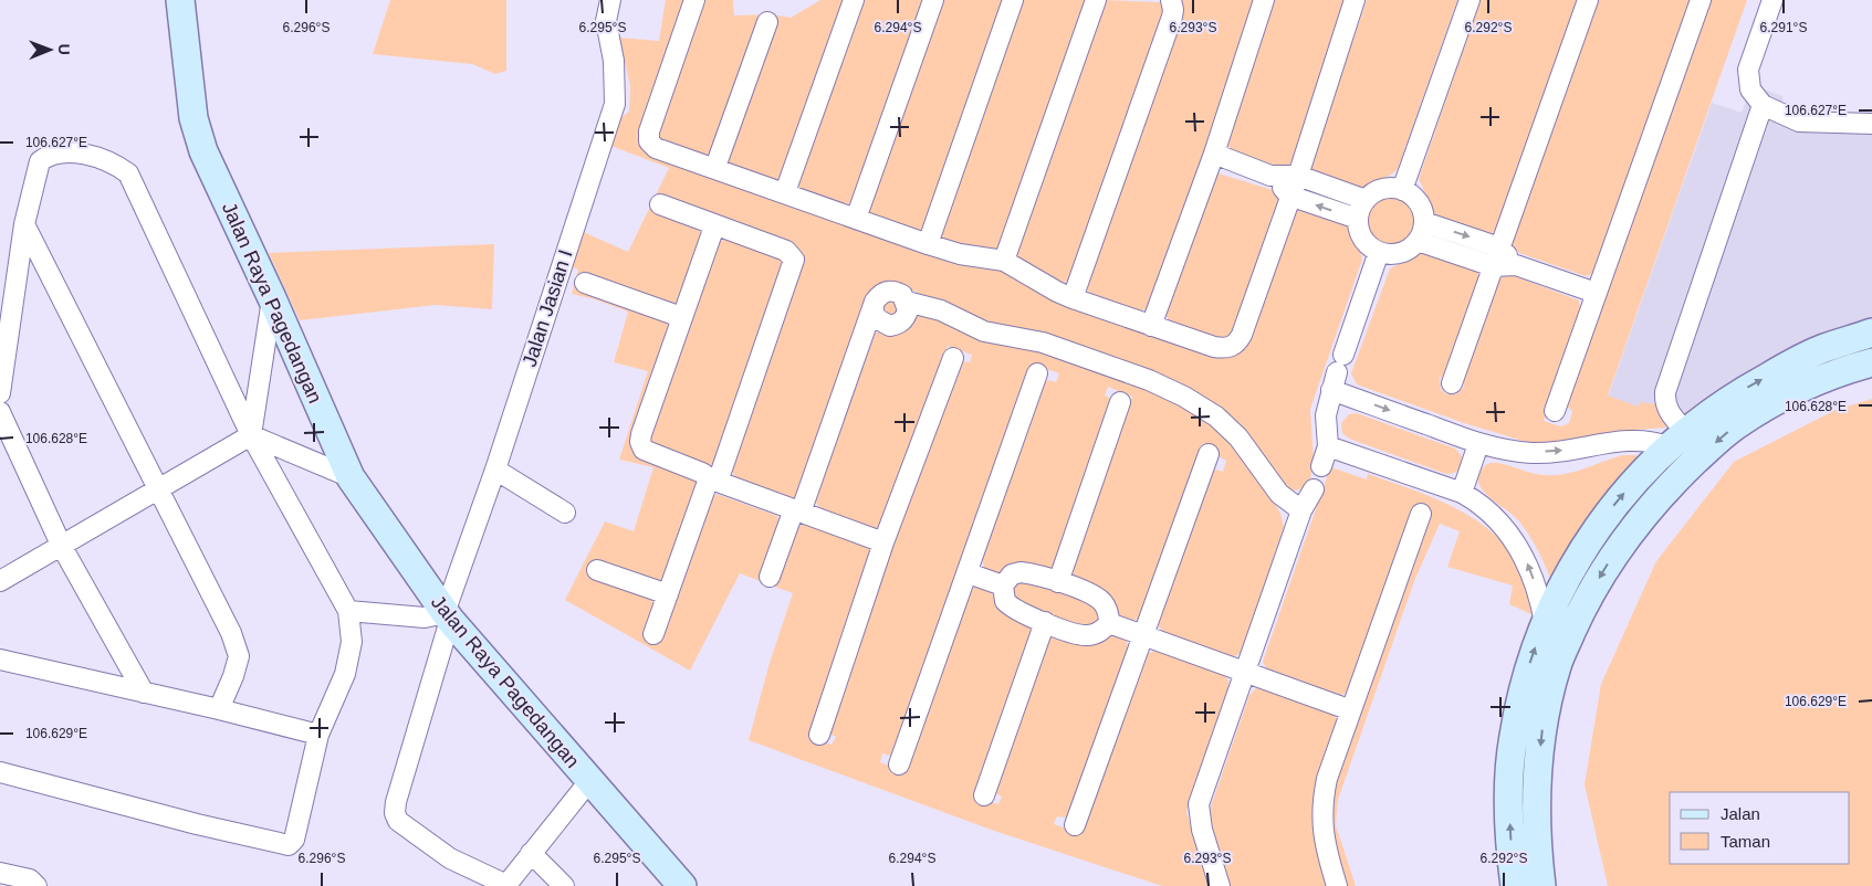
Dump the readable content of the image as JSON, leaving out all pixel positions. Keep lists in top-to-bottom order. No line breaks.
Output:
{"streets":{"street":["Jalan Raya Pagedangan","Jalan Jasian I"]},"crossings":[["Jalan Raya Pagedangan","Jalan Jasian I"]],"legend":["Jalan","Taman"],"north":"right","coordinates":["6.296°S","6.295°S","6.294°S","6.293°S","6.292°S","6.291°S","106.627°E","106.628°E","106.629°E"]}
